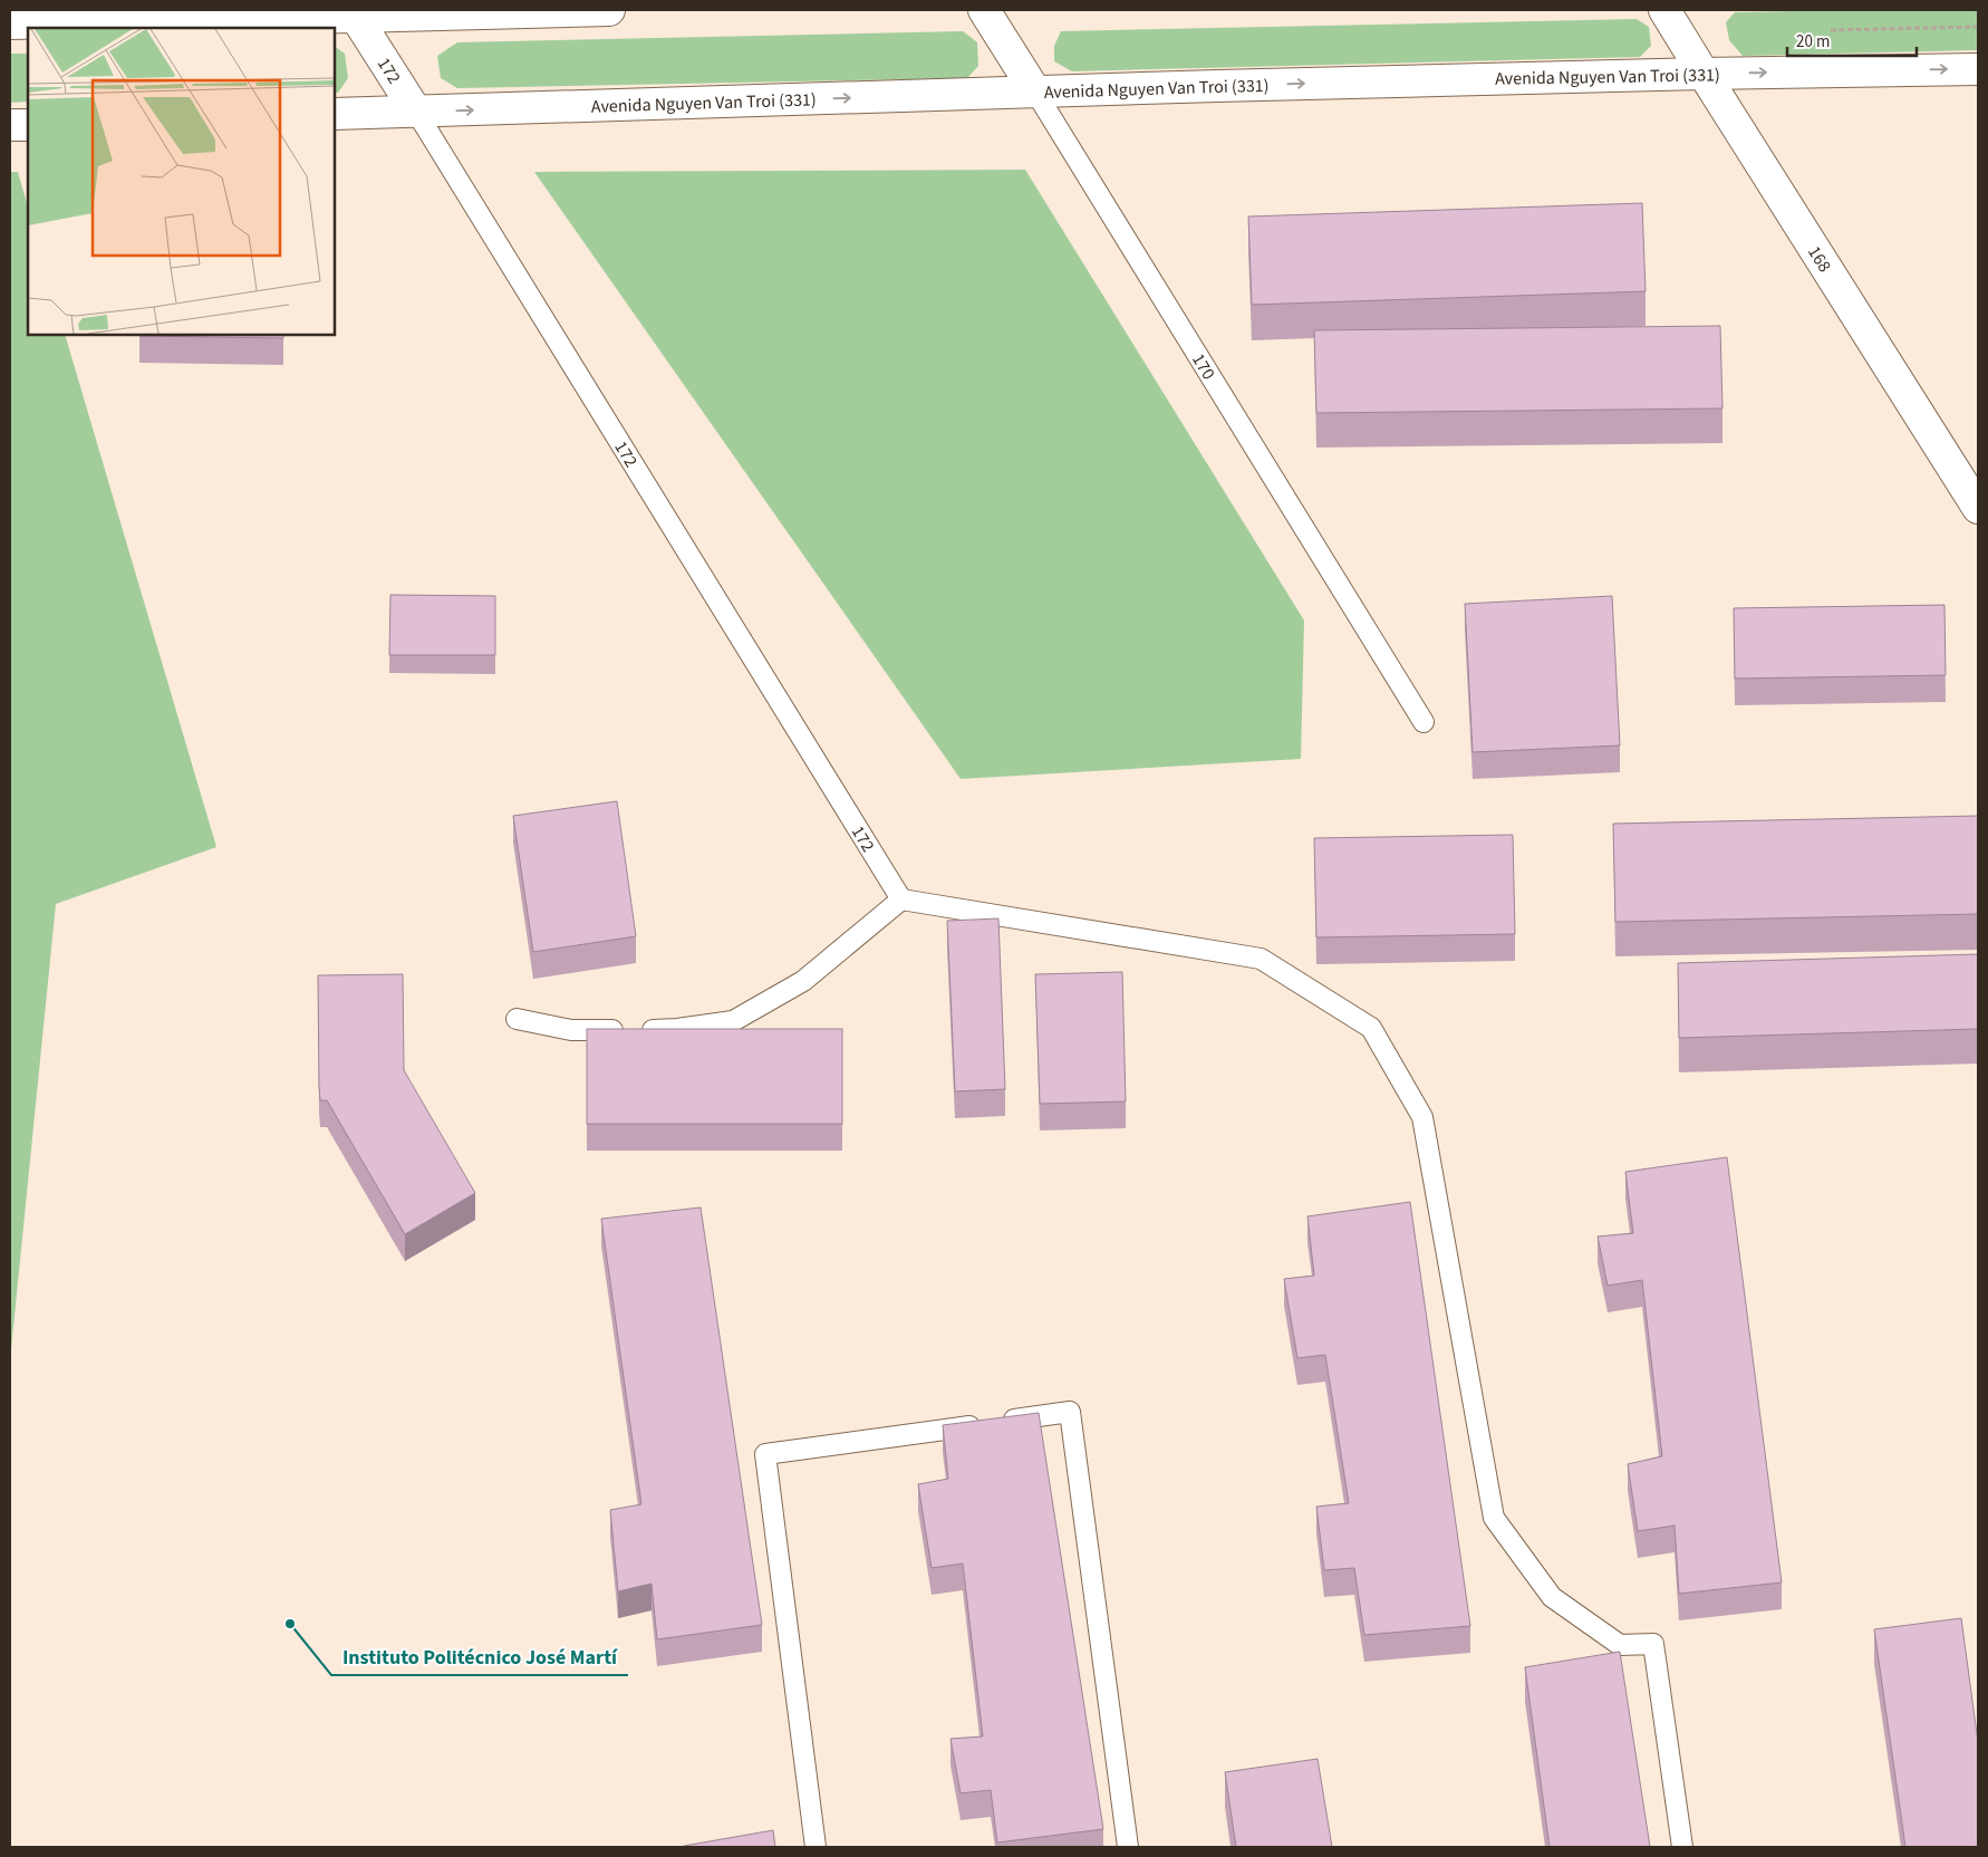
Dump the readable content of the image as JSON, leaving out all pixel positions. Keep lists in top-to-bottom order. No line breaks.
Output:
{"streets":{"street":["172","Avenida Nguyen Van Troi (331)","168","170"]},"crossings":[["172","Avenida Nguyen Van Troi (331)"],["Avenida Nguyen Van Troi (331)","168"],["Avenida Nguyen Van Troi (331)","170"]],"one_way":["Avenida Nguyen Van Troi (331)"],"places":["Instituto Politécnico José Martí"],"scale_bar":"20 m"}
